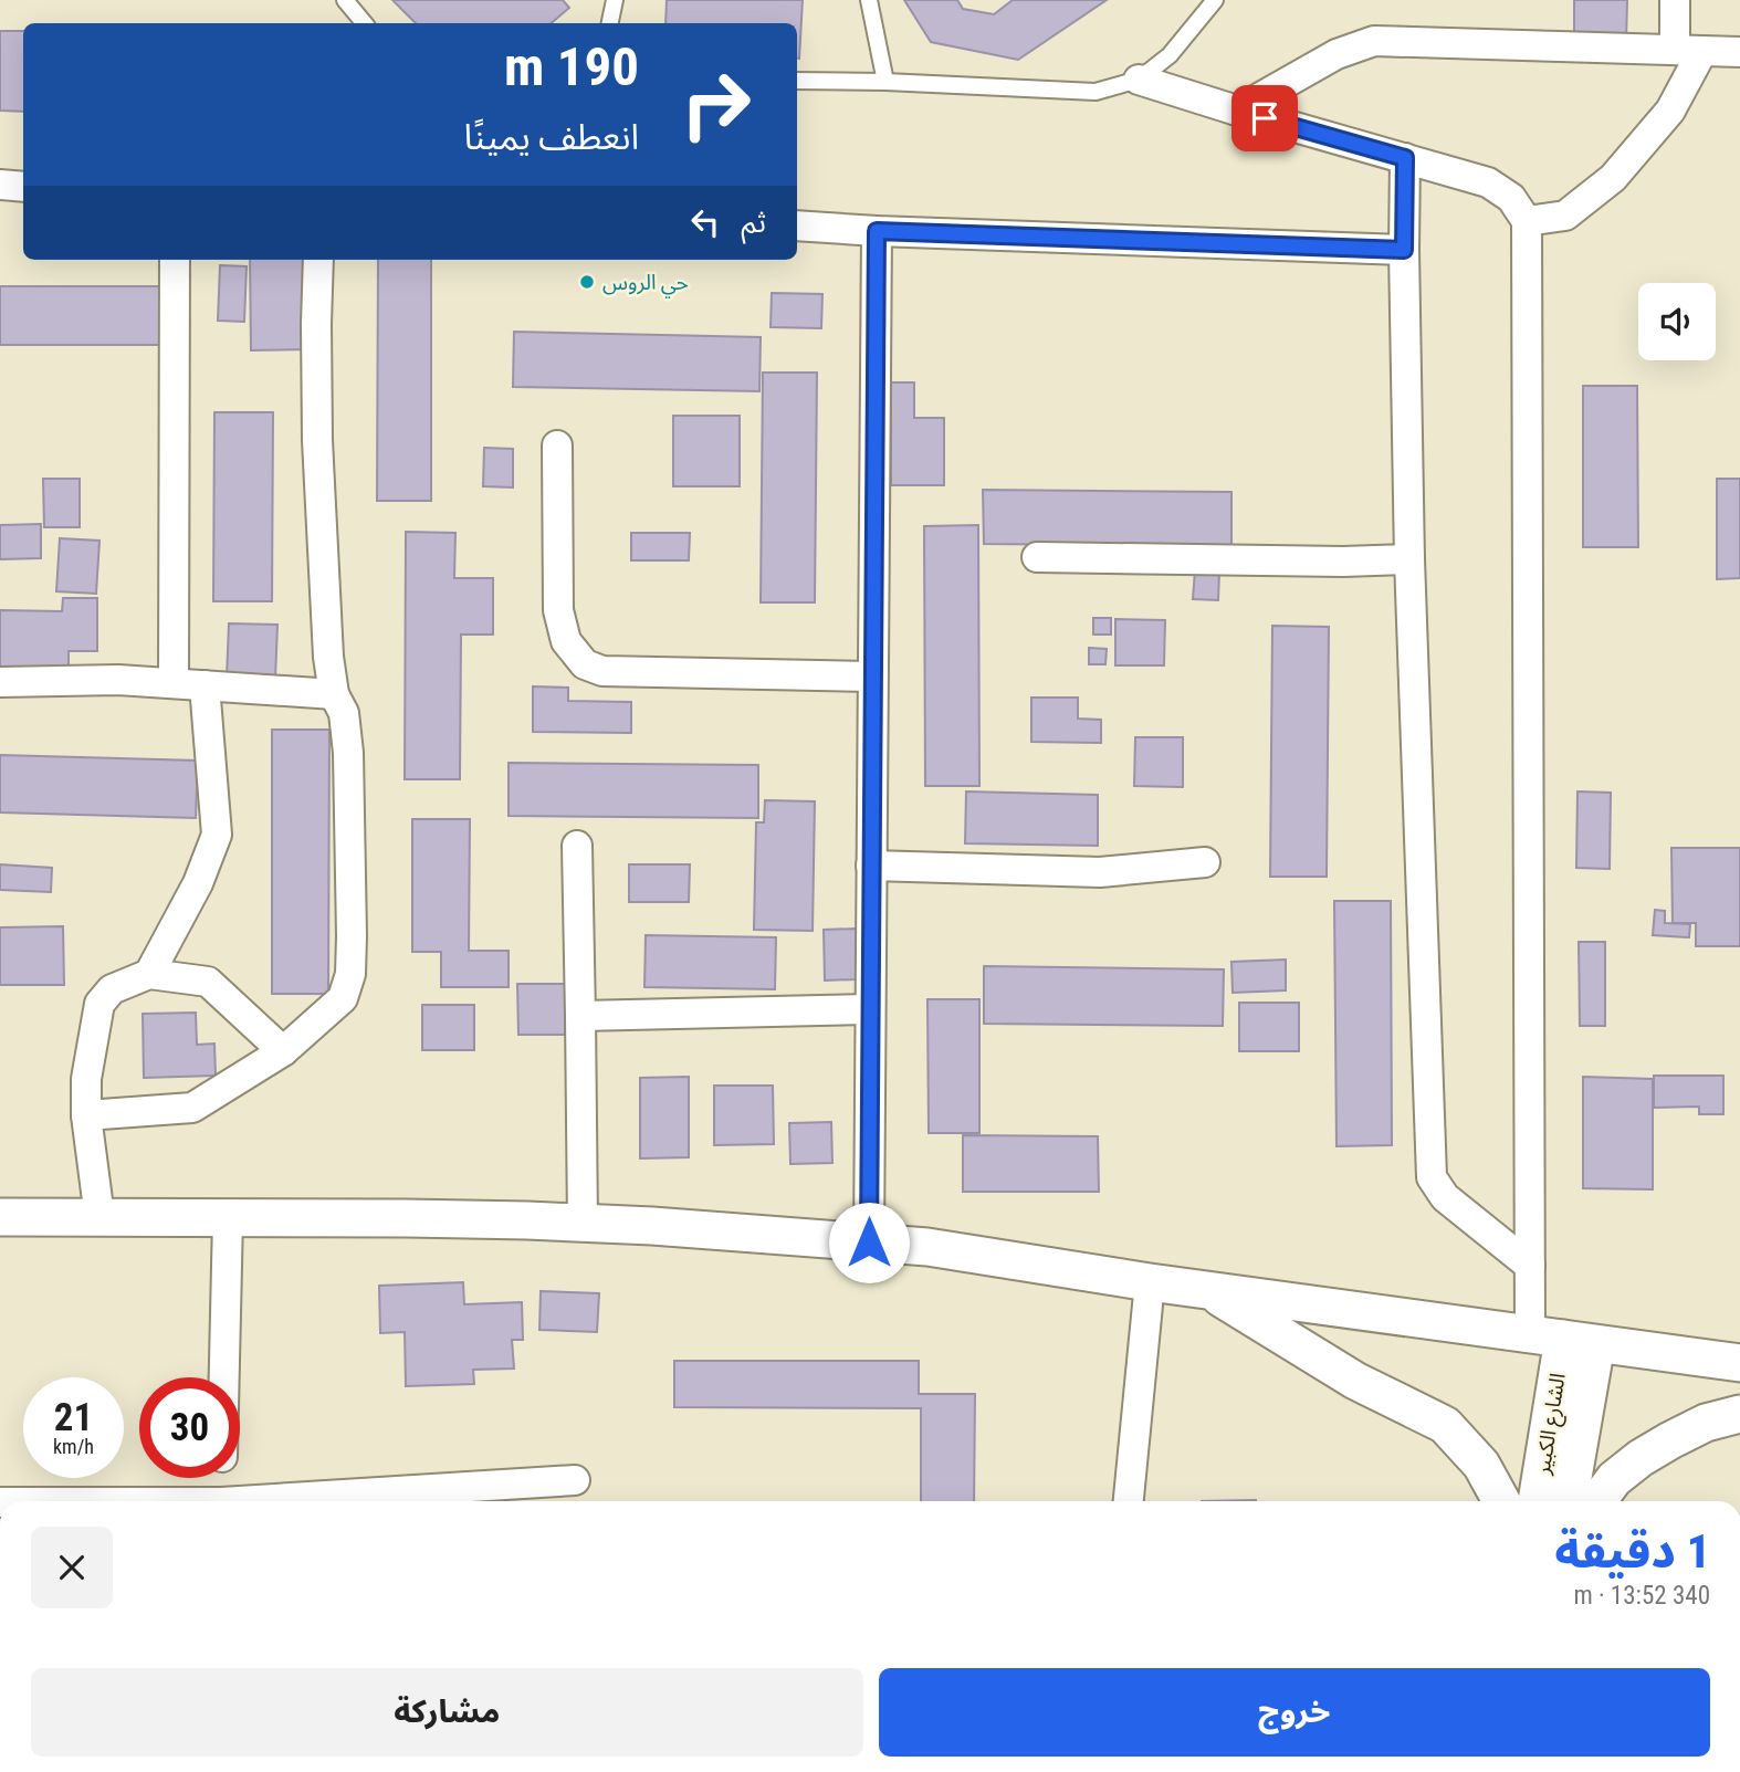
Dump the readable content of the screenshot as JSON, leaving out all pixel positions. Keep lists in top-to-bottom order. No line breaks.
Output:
{"streets":{"street":["الشارع الكبير"]},"places":["حي الروس"],"page":{"turn":["190 m","انعطف يمينًا"],"then":"ثم","speed":"21 km/h","limit":"30","heading":["1 دقيقة","340 m · 13:52"],"buttons":["خروج","مشاركة"]}}
